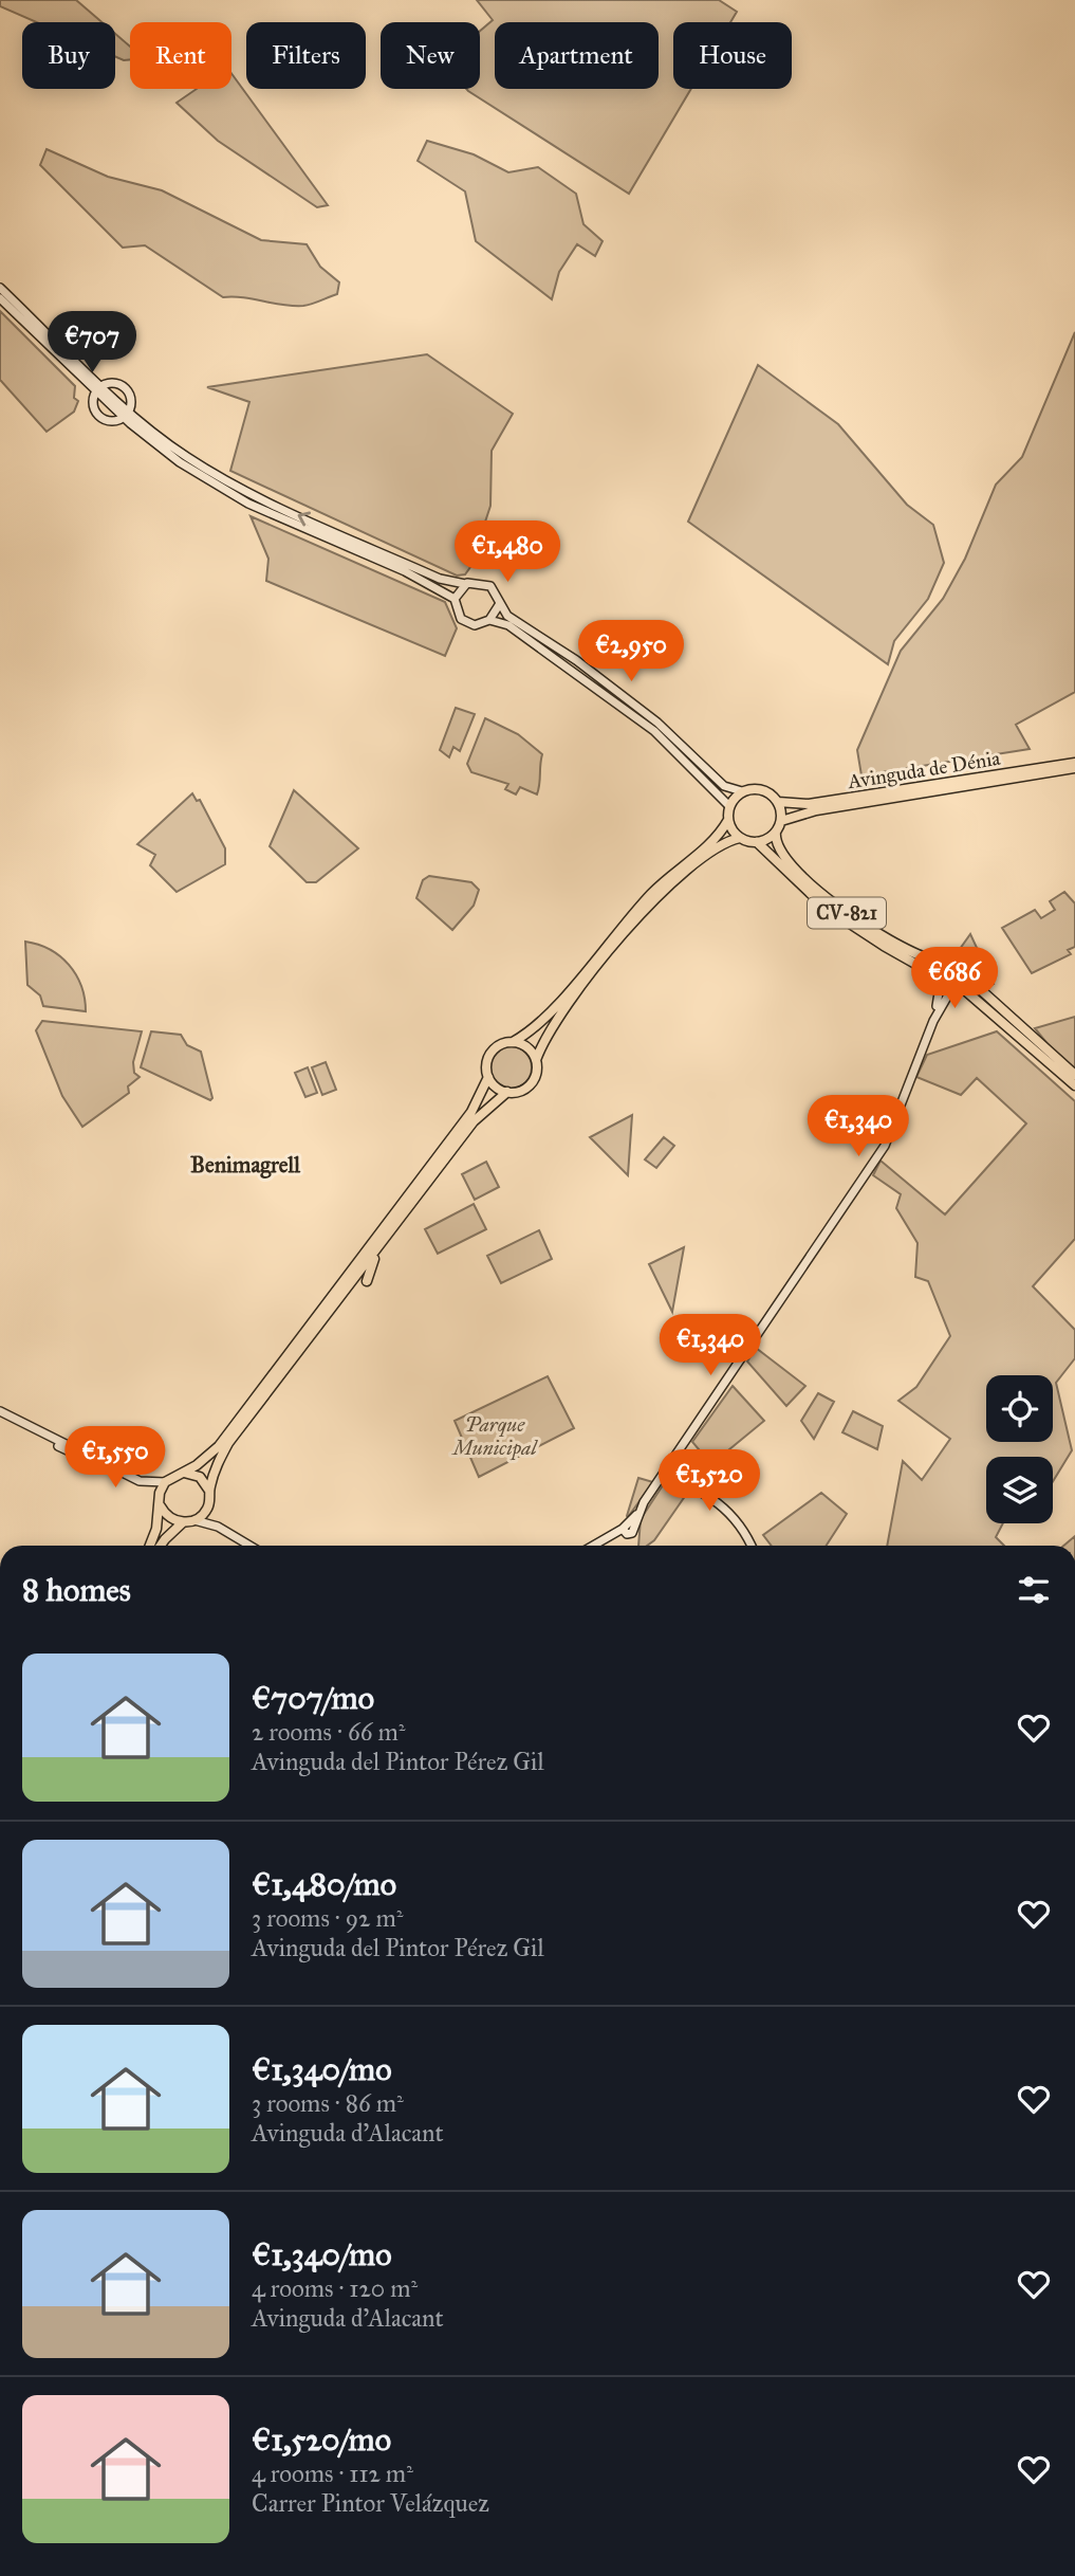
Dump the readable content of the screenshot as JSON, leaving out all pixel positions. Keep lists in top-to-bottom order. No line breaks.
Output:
{"streets":{"main road":["Avinguda de Dénia","CV-821"]},"crossings":[["Avinguda de Dénia","CV-821"]],"districts":["Benimagrell"],"parks":["Parque Municipal"],"page":{"chip":["Buy","Rent","Filters","New","Apartment","House"],"price":["€707","€1,480","€2,950","€686","€1,340","€1,340","€1,550","€1,520"],"heading":"8 homes","list":[{"name":"€707/mo","note":"2 rooms · 66 m² · Avinguda del Pintor Pérez Gil"},{"name":"€1,480/mo","note":"3 rooms · 92 m² · Avinguda del Pintor Pérez Gil"},{"name":"€1,340/mo","note":"3 rooms · 86 m² · Avinguda d'Alacant"},{"name":"€1,340/mo","note":"4 rooms · 120 m² · Avinguda d'Alacant"},{"name":"€1,520/mo","note":"4 rooms · 112 m² · Carrer Pintor Velázquez"}]}}
